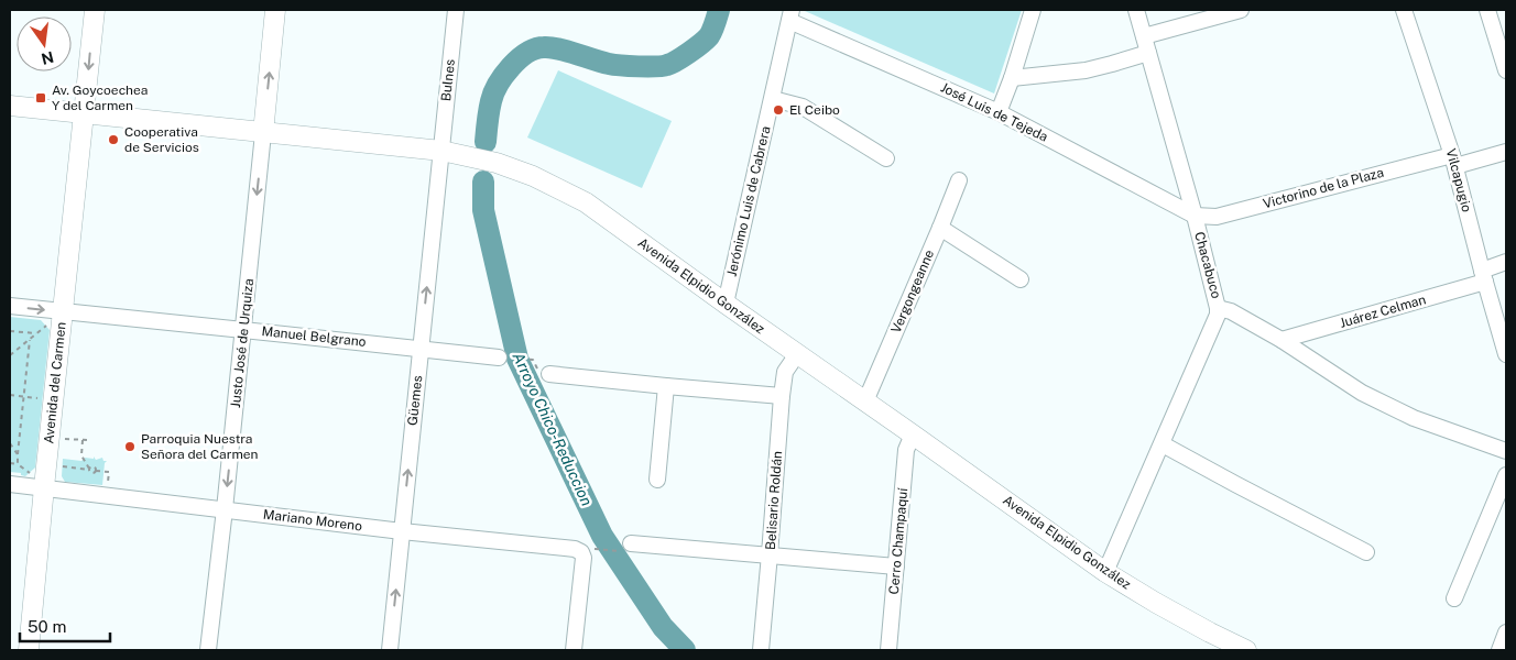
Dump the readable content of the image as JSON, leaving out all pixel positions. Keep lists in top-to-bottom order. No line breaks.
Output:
{"streets":{"main road":["Avenida Elpidio González","Avenida del Carmen"],"street":["Bulnes","José Luis de Tejeda","Vilcapugio","Victorino de la Plaza","Jerónimo Luis de Cabrera","Chacabuco","Vergongeanne","Juárez Celman","Manuel Belgrano","Justo José de Urquiza","Güemes","Belisario Roldán","Mariano Moreno","Cerro Champaquí"]},"crossings":[["Bulnes","Avenida Elpidio González"],["Bulnes","Güemes"],["José Luis de Tejeda","Victorino de la Plaza"],["José Luis de Tejeda","Jerónimo Luis de Cabrera"],["José Luis de Tejeda","Chacabuco"],["Vilcapugio","Victorino de la Plaza"],["Vilcapugio","Juárez Celman"],["Victorino de la Plaza","Chacabuco"],["Jerónimo Luis de Cabrera","Avenida Elpidio González"],["Chacabuco","Avenida Elpidio González"],["Avenida Elpidio González","Vergongeanne"],["Avenida Elpidio González","Justo José de Urquiza"],["Avenida Elpidio González","Avenida del Carmen"],["Avenida Elpidio González","Güemes"],["Avenida Elpidio González","Belisario Roldán"],["Avenida Elpidio González","Cerro Champaquí"],["Manuel Belgrano","Justo José de Urquiza"],["Manuel Belgrano","Avenida del Carmen"],["Manuel Belgrano","Güemes"],["Justo José de Urquiza","Mariano Moreno"],["Avenida del Carmen","Mariano Moreno"],["Güemes","Mariano Moreno"]],"one_way":["Justo José de Urquiza","Güemes"],"water":["Arroyo Chico-Reduccion"],"places":{"transit":["Av. Goycoechea Y del Carmen"],"other":["El Ceibo","Cooperativa de Servicios","Parroquia Nuestra Señora del Carmen"]},"scale_bar":"50 m","north":"bottom"}
